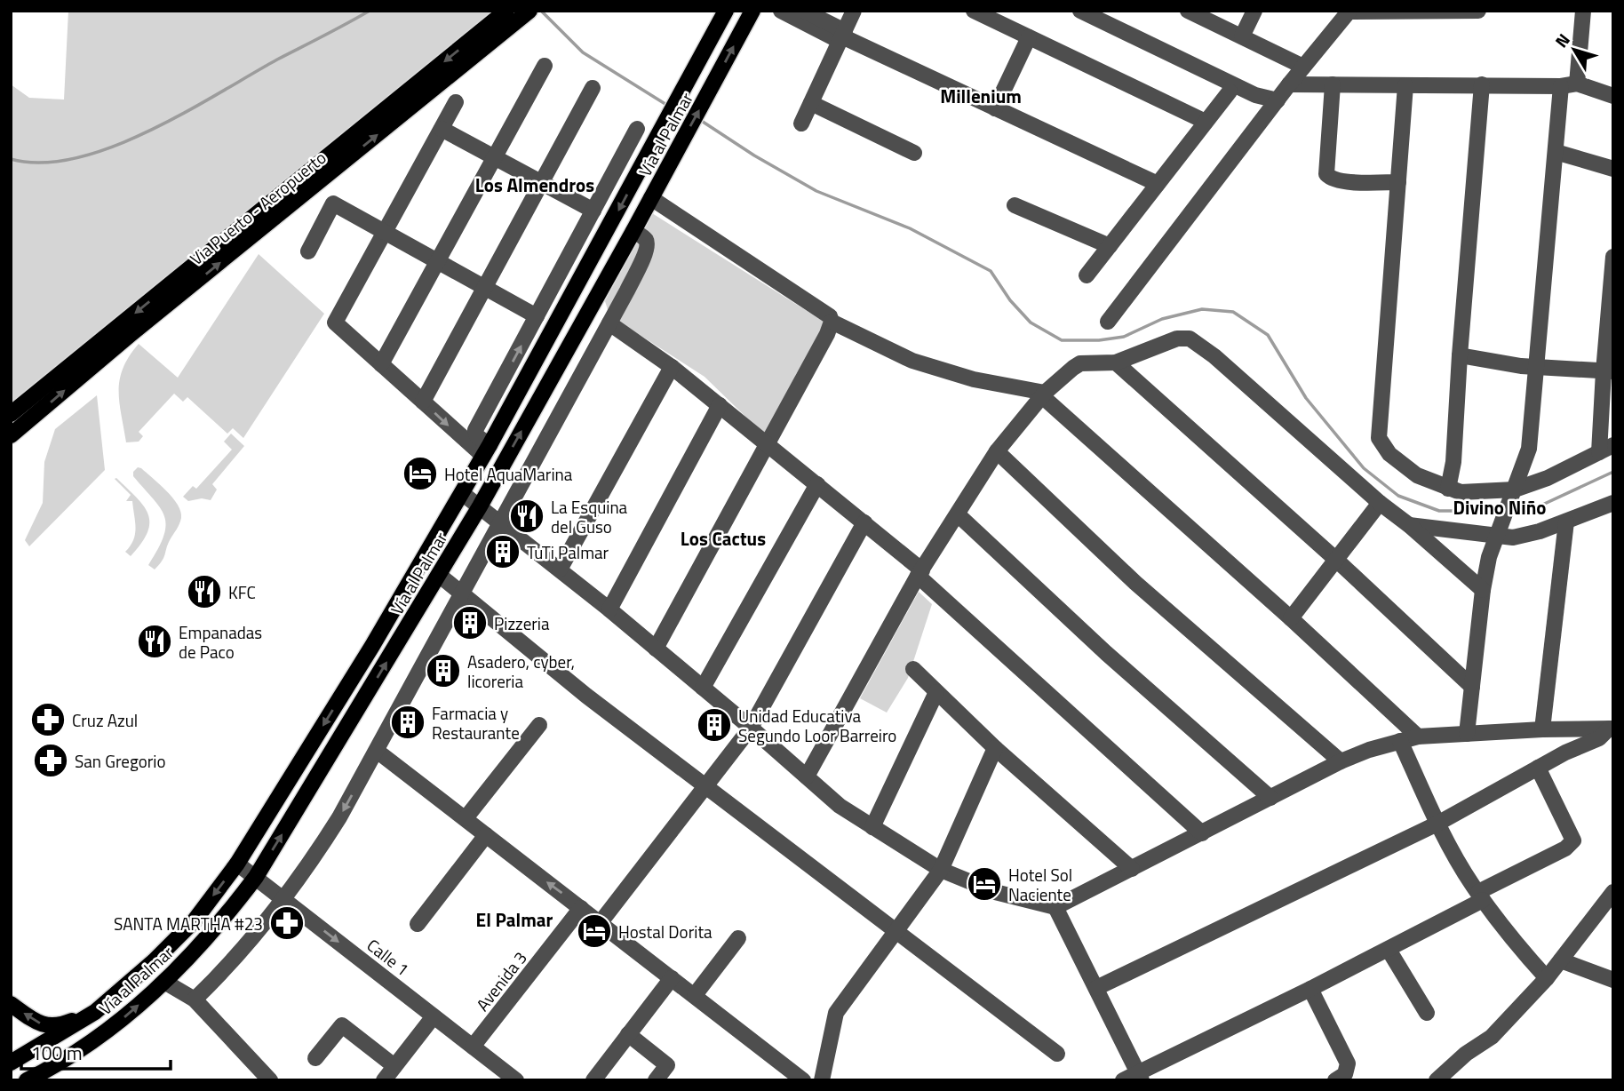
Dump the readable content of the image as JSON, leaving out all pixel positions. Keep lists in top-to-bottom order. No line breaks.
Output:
{"streets":{"main road":["Vía al Palmar","Via Puerto - Aeropuerto"],"street":["Calle 1","Avenida 3"]},"crossings":[["Vía al Palmar","Calle 1"],["Calle 1","Avenida 3"]],"one_way":["Calle 1"],"districts":["Millenium","Los Almendros","Divino Niño","Los Cactus","El Palmar"],"places":{"hotel":["Hotel AquaMarina","Hotel Sol Naciente","Hostal Dorita"],"restaurant":["La Esquina del Guso","KFC","Empanadas de Paco"],"building":["TuTi Palmar","Pizzeria","Asadero, cyber, licoreria","Farmacia y Restaurante","Unidad Educativa Segundo Loor Barreiro"],"pharmacy":["Cruz Azul","San Gregorio","SANTA MARTHA #23"]},"scale_bar":"100 m","north":"top left"}
